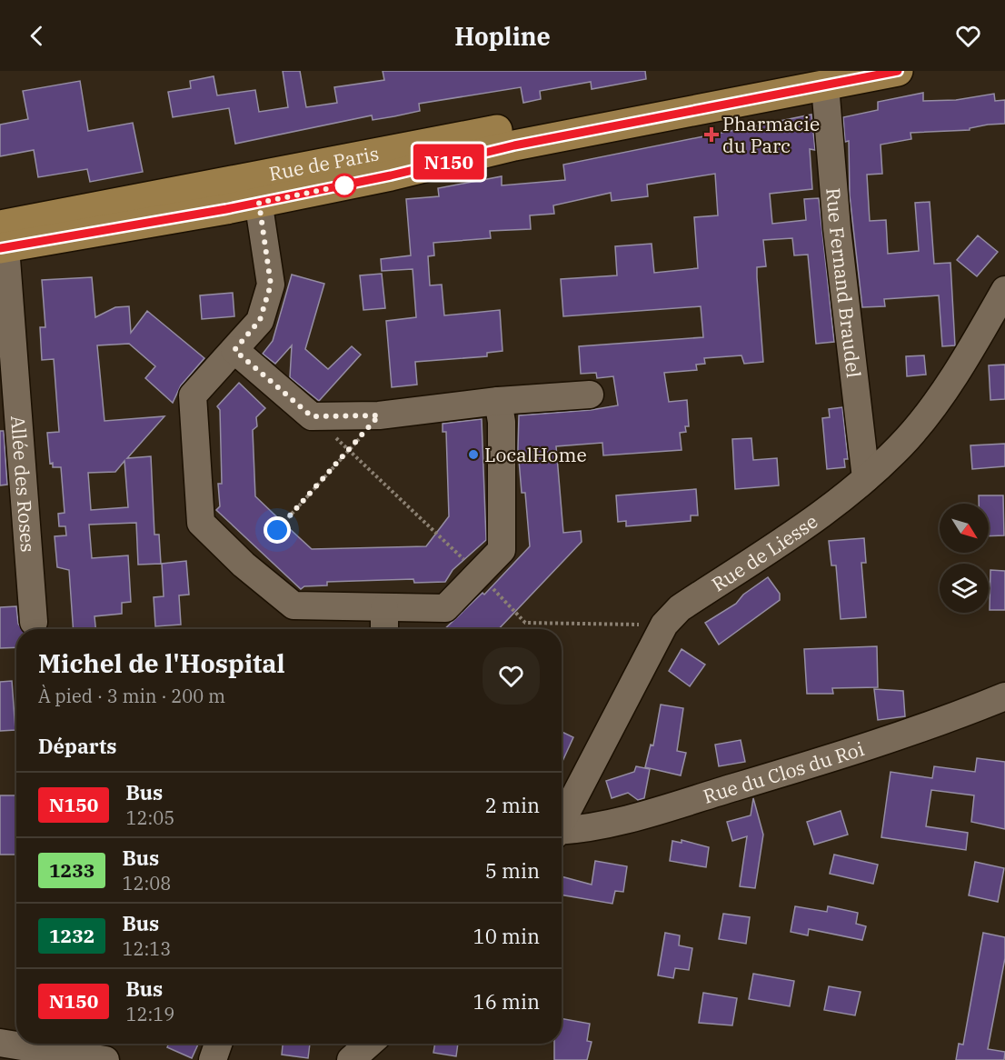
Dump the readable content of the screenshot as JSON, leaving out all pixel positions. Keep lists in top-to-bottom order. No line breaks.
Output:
{"streets":{"main road":["Rue de Paris"],"street":["Rue Fernand Braudel","Allée des Roses","Rue de Liesse","Rue du Clos du Roi"]},"crossings":[["Rue de Paris","Rue Fernand Braudel"],["Rue de Paris","Allée des Roses"],["Rue Fernand Braudel","Rue de Liesse"]],"places":{"health":["Pharmacie du Parc"],"other":["LocalHome"]},"lines":["bus line N150"],"north":"bottom right","page":{"header":"Hopline","on_map":"N150","heading":[["Michel de l'Hospital","À pied · 3 min · 200 m"],"Départs"],"list":[{"mark":"N150","name":"Bus","note":"12:05","value":"2 min"},{"mark":"1233","name":"Bus","note":"12:08","value":"5 min"},{"mark":"1232","name":"Bus","note":"12:13","value":"10 min"},{"mark":"N150","name":"Bus","note":"12:19","value":"16 min"}]}}
